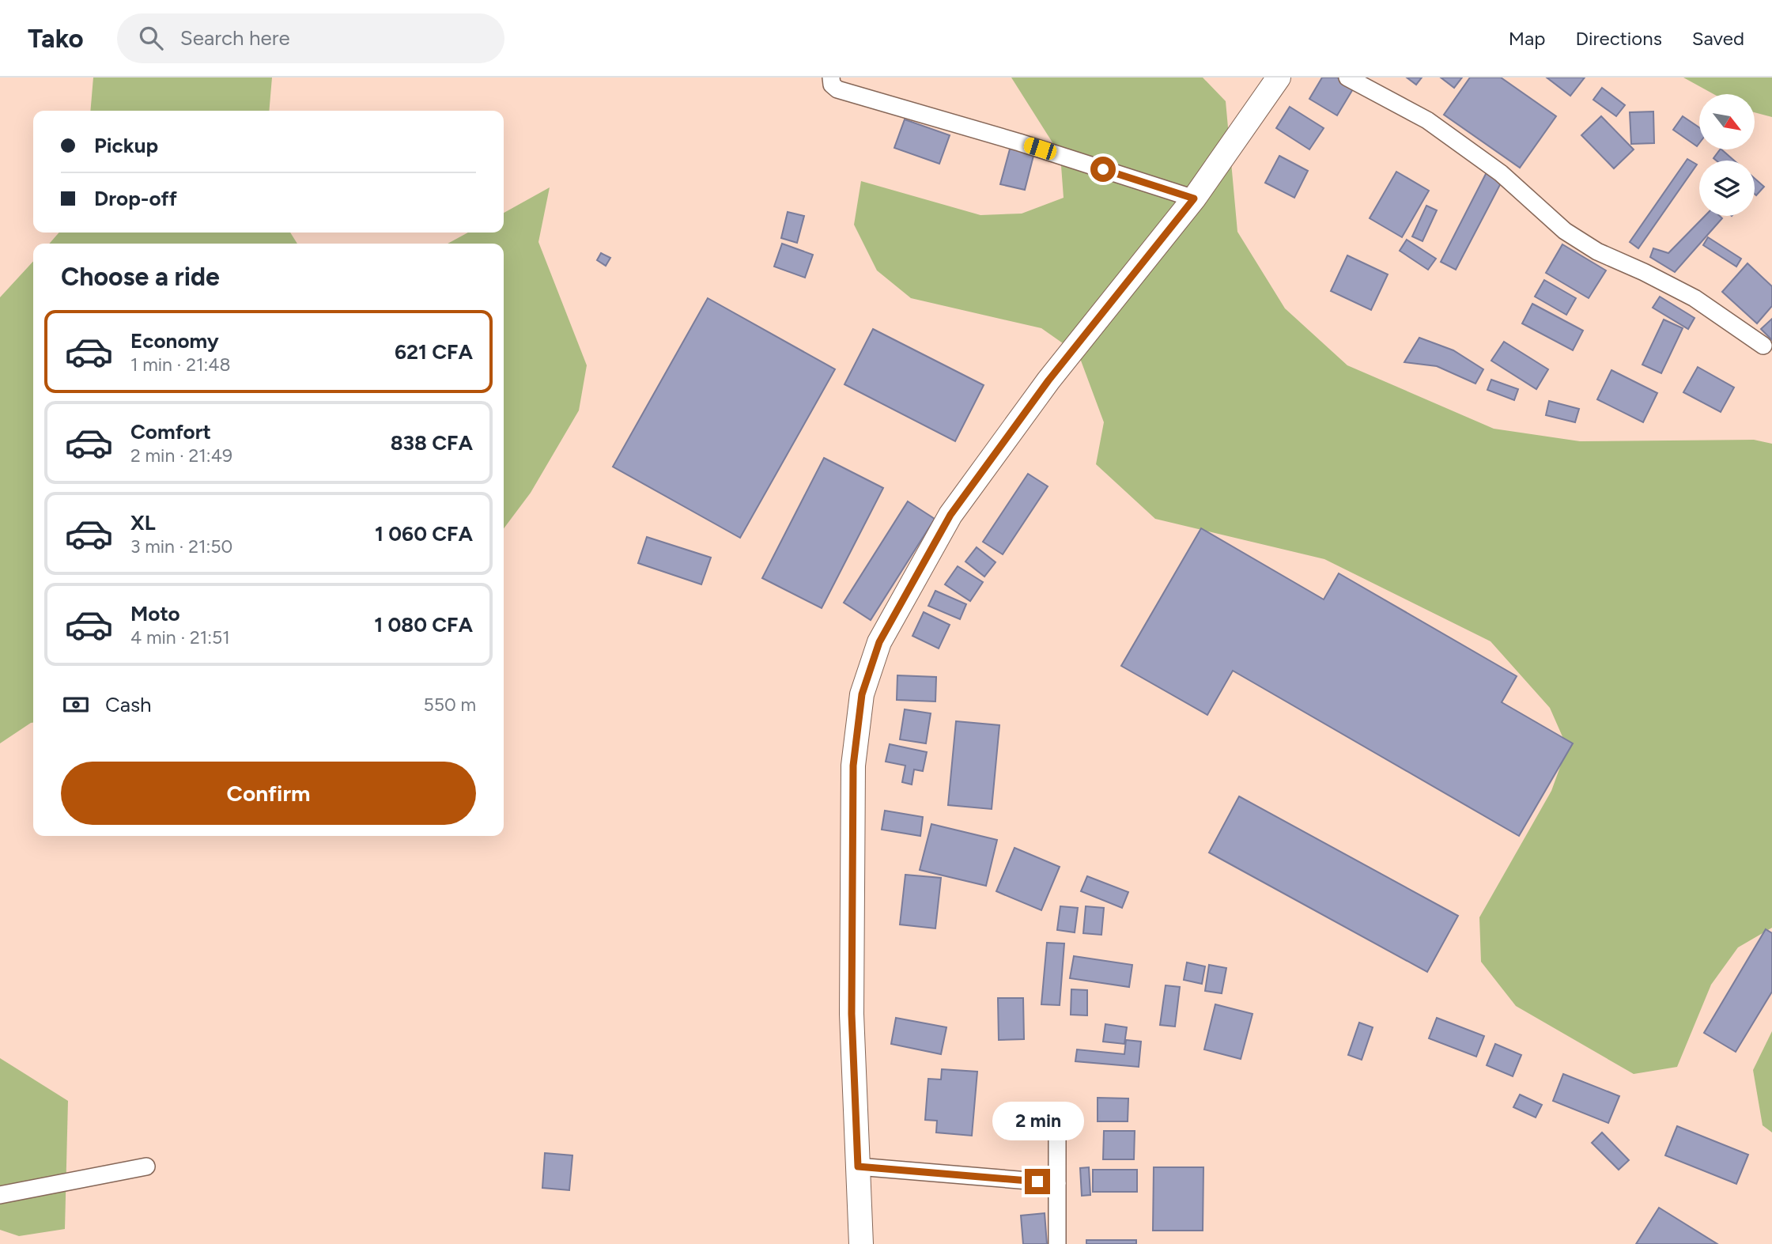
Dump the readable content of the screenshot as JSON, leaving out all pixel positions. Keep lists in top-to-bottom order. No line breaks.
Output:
{"north":"bottom right","page":{"header":"Tako","search":"Search here","nav":["Map","Directions","Saved"],"banner":["Pickup","Drop-off"],"heading":"Choose a ride","list":[{"name":"Economy","note":"1 min · 21:48","value":"621 CFA"},{"name":"Comfort","note":"2 min · 21:49","value":"838 CFA"},{"name":"XL","note":"3 min · 21:50","value":"1 060 CFA"},{"name":"Moto","note":"4 min · 21:51","value":"1 080 CFA"}],"pay":["Cash","550 m"],"buttons":"Confirm","bubble":"2 min"}}
